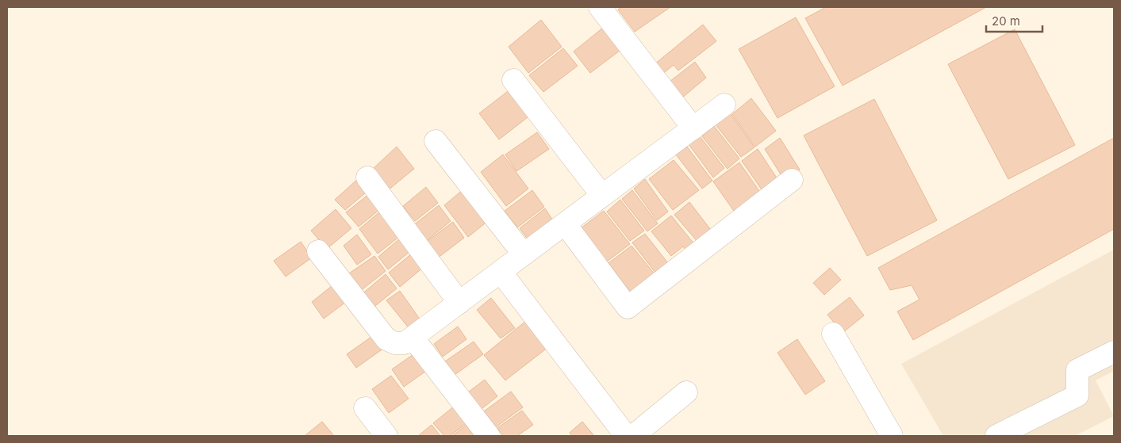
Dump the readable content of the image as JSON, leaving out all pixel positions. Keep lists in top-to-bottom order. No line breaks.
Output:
{"scale_bar":"20 m"}
